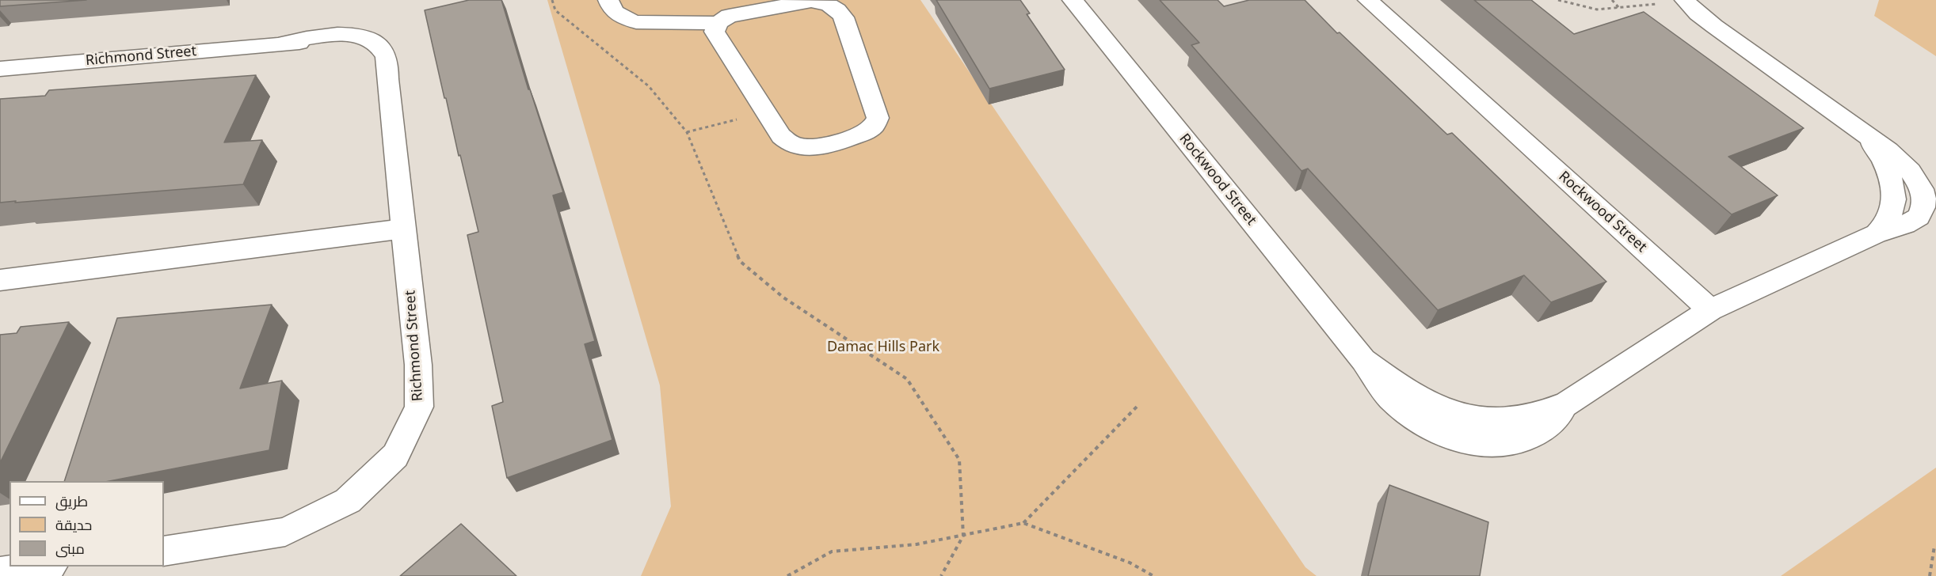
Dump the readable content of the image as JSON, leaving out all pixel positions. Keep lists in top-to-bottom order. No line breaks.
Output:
{"streets":{"street":["Richmond Street","Rockwood Street"]},"parks":["Damac Hills Park"],"legend":["طريق","حديقة","مبنى"]}
